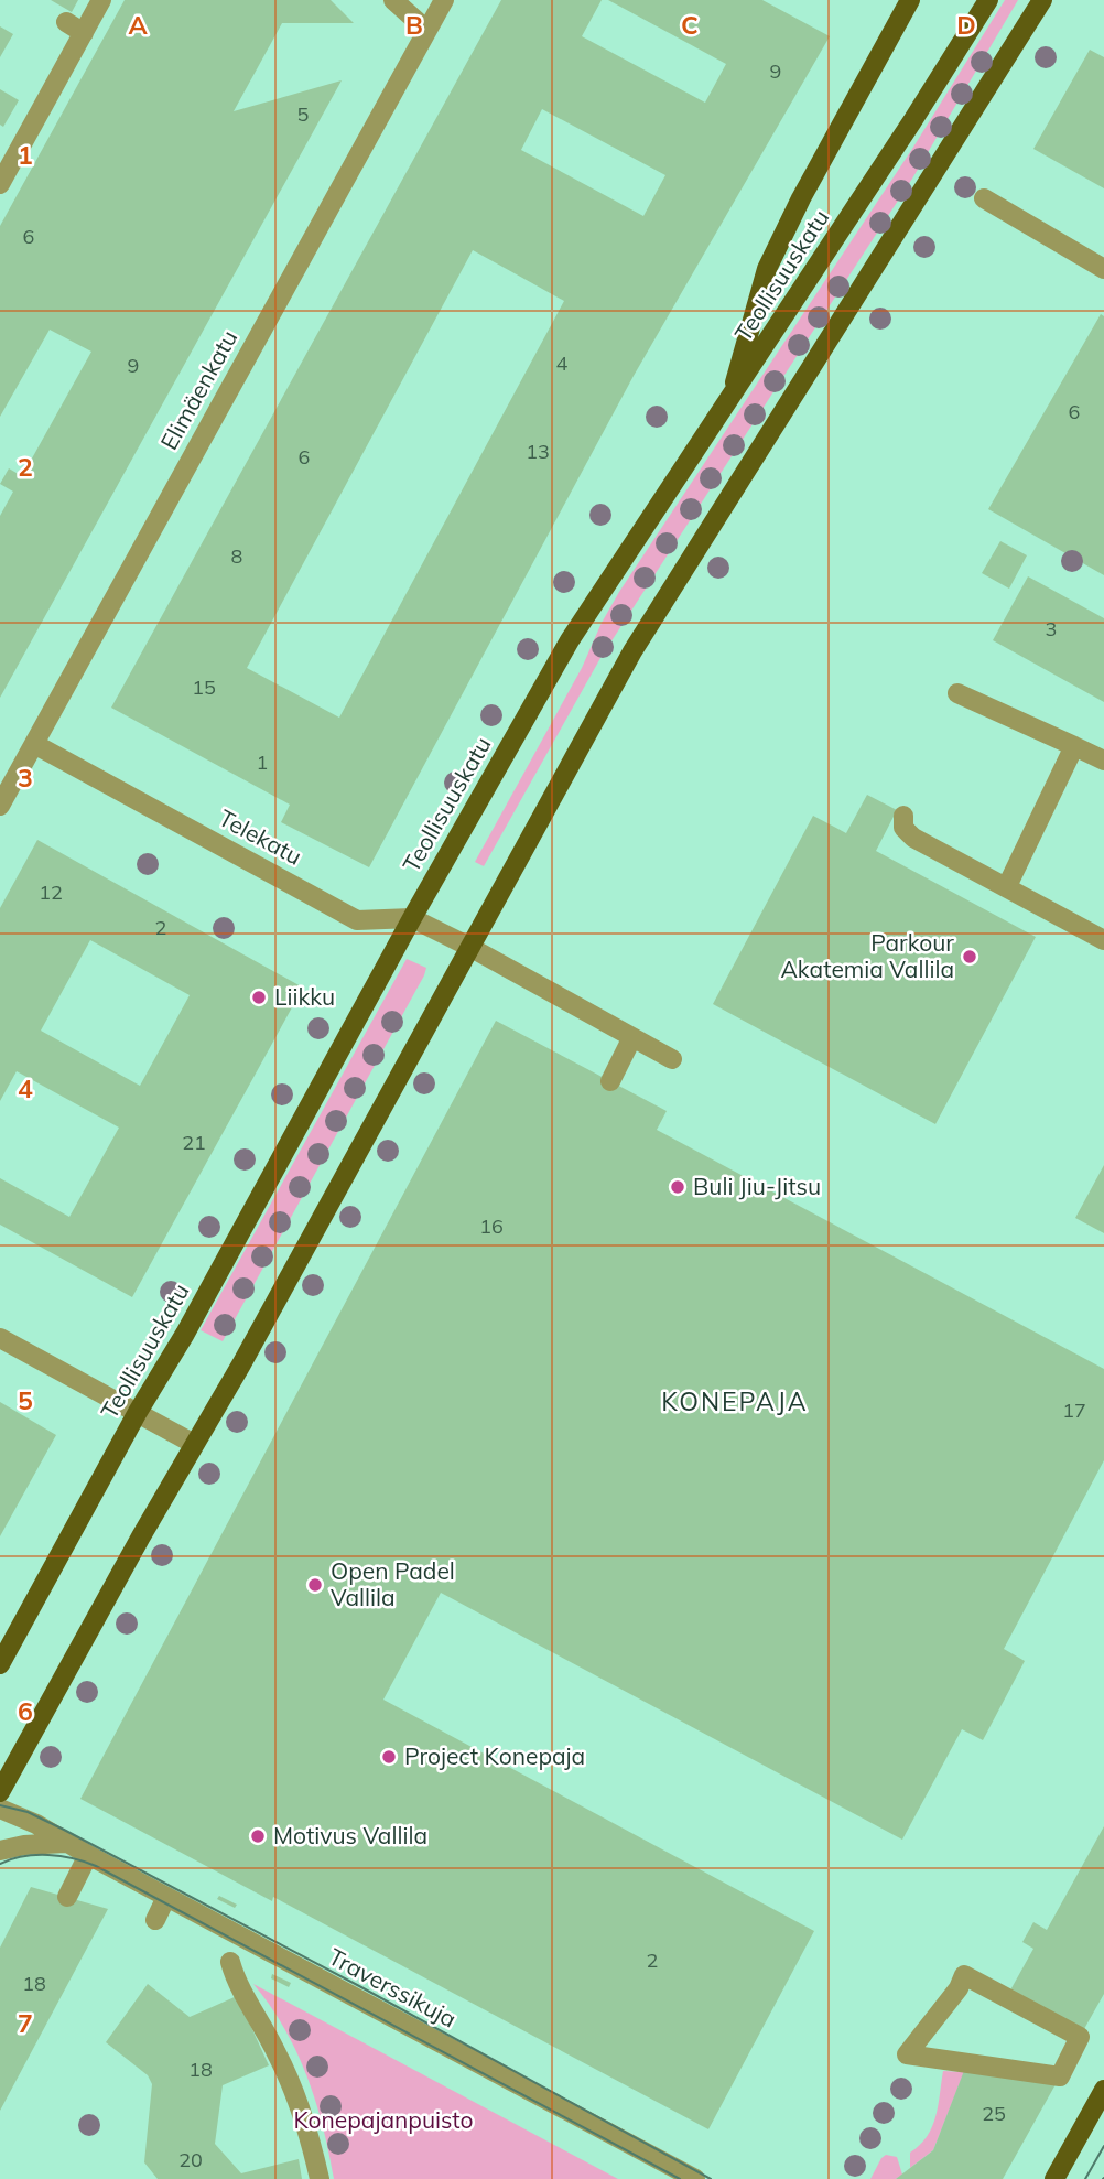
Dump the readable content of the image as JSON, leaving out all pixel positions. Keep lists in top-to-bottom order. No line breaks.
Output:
{"streets":{"main road":["Teollisuuskatu"],"street":["Elimäenkatu","Telekatu","Traverssikuja"]},"crossings":[["Teollisuuskatu","Telekatu"],["Elimäenkatu","Telekatu"]],"districts":["KONEPAJA"],"parks":["Konepajanpuisto"],"places":["Parkour Akatemia Vallila","Liikku","Buli Jiu-Jitsu","Open Padel Vallila","Project Konepaja","Motivus Vallila"],"house_numbers":["9","5","6","4","9","6","13","6","8","3","15","1","12","2","21","16","17","2","18","18","25","20"],"grid":{"columns":["A","B","C","D"],"rows":["1","2","3","4","5","6","7"]}}
